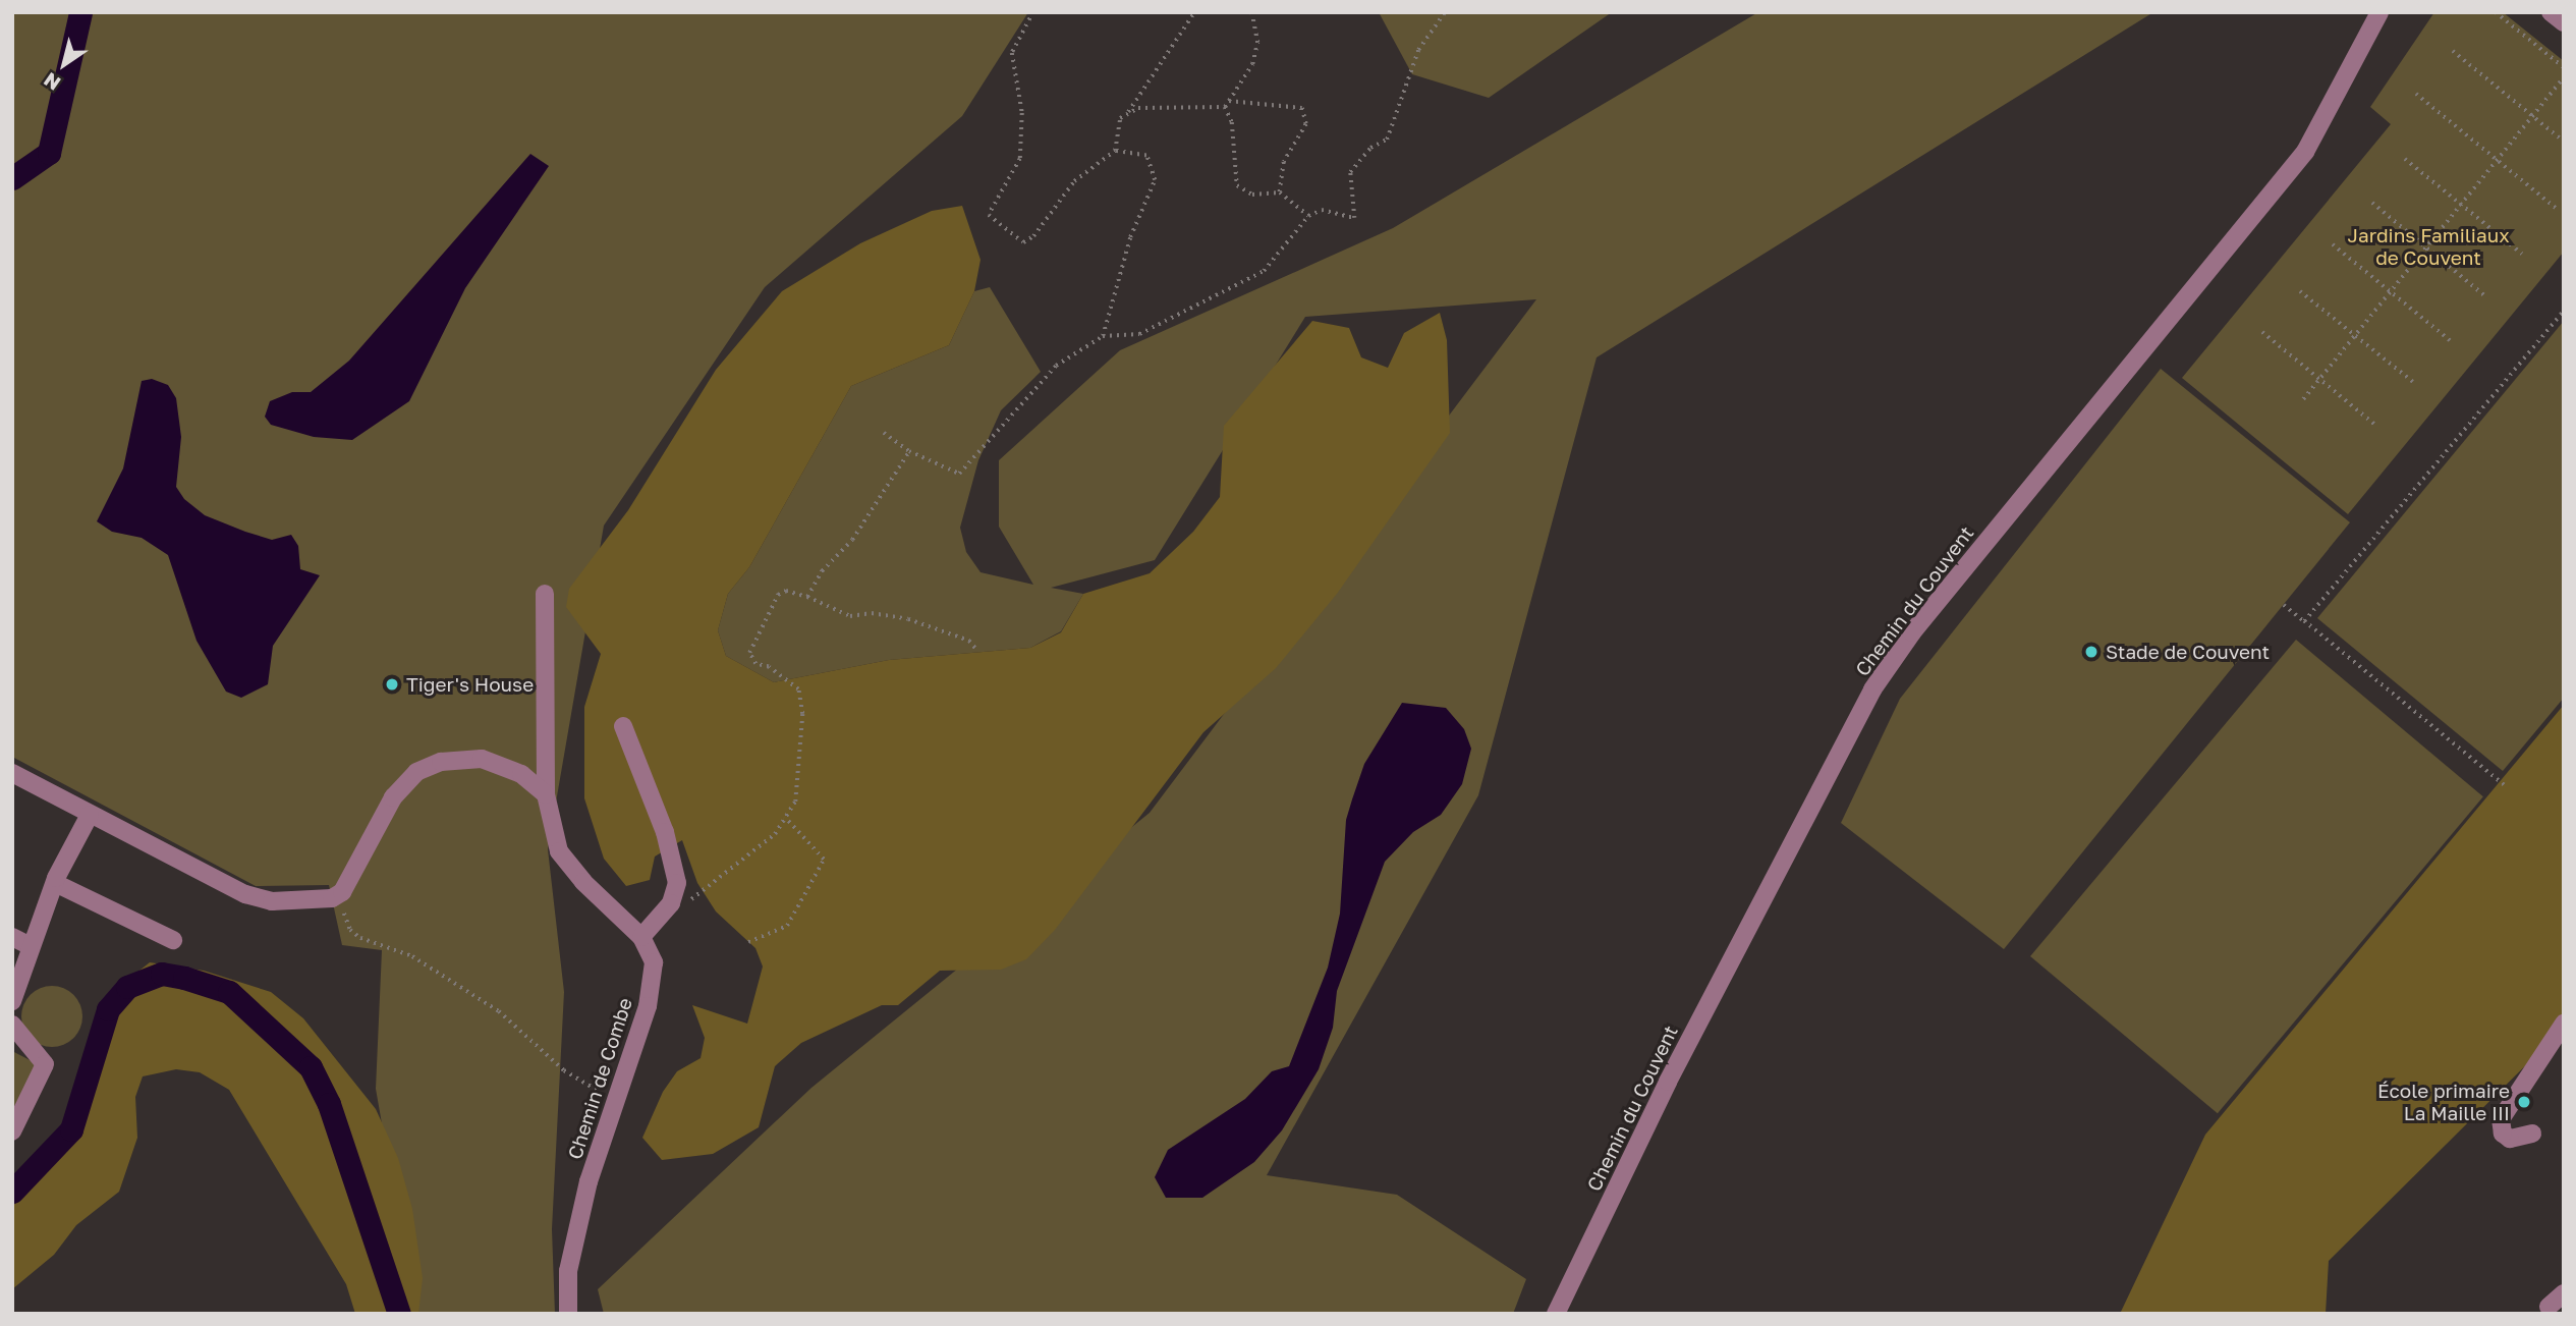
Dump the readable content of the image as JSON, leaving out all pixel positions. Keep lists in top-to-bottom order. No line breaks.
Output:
{"streets":{"street":["Chemin du Couvent","Chemin de Combe"]},"parks":["Jardins Familiaux de Couvent"],"places":["Stade de Couvent","Tiger's House","École primaire La Maille III"],"north":"bottom left"}
